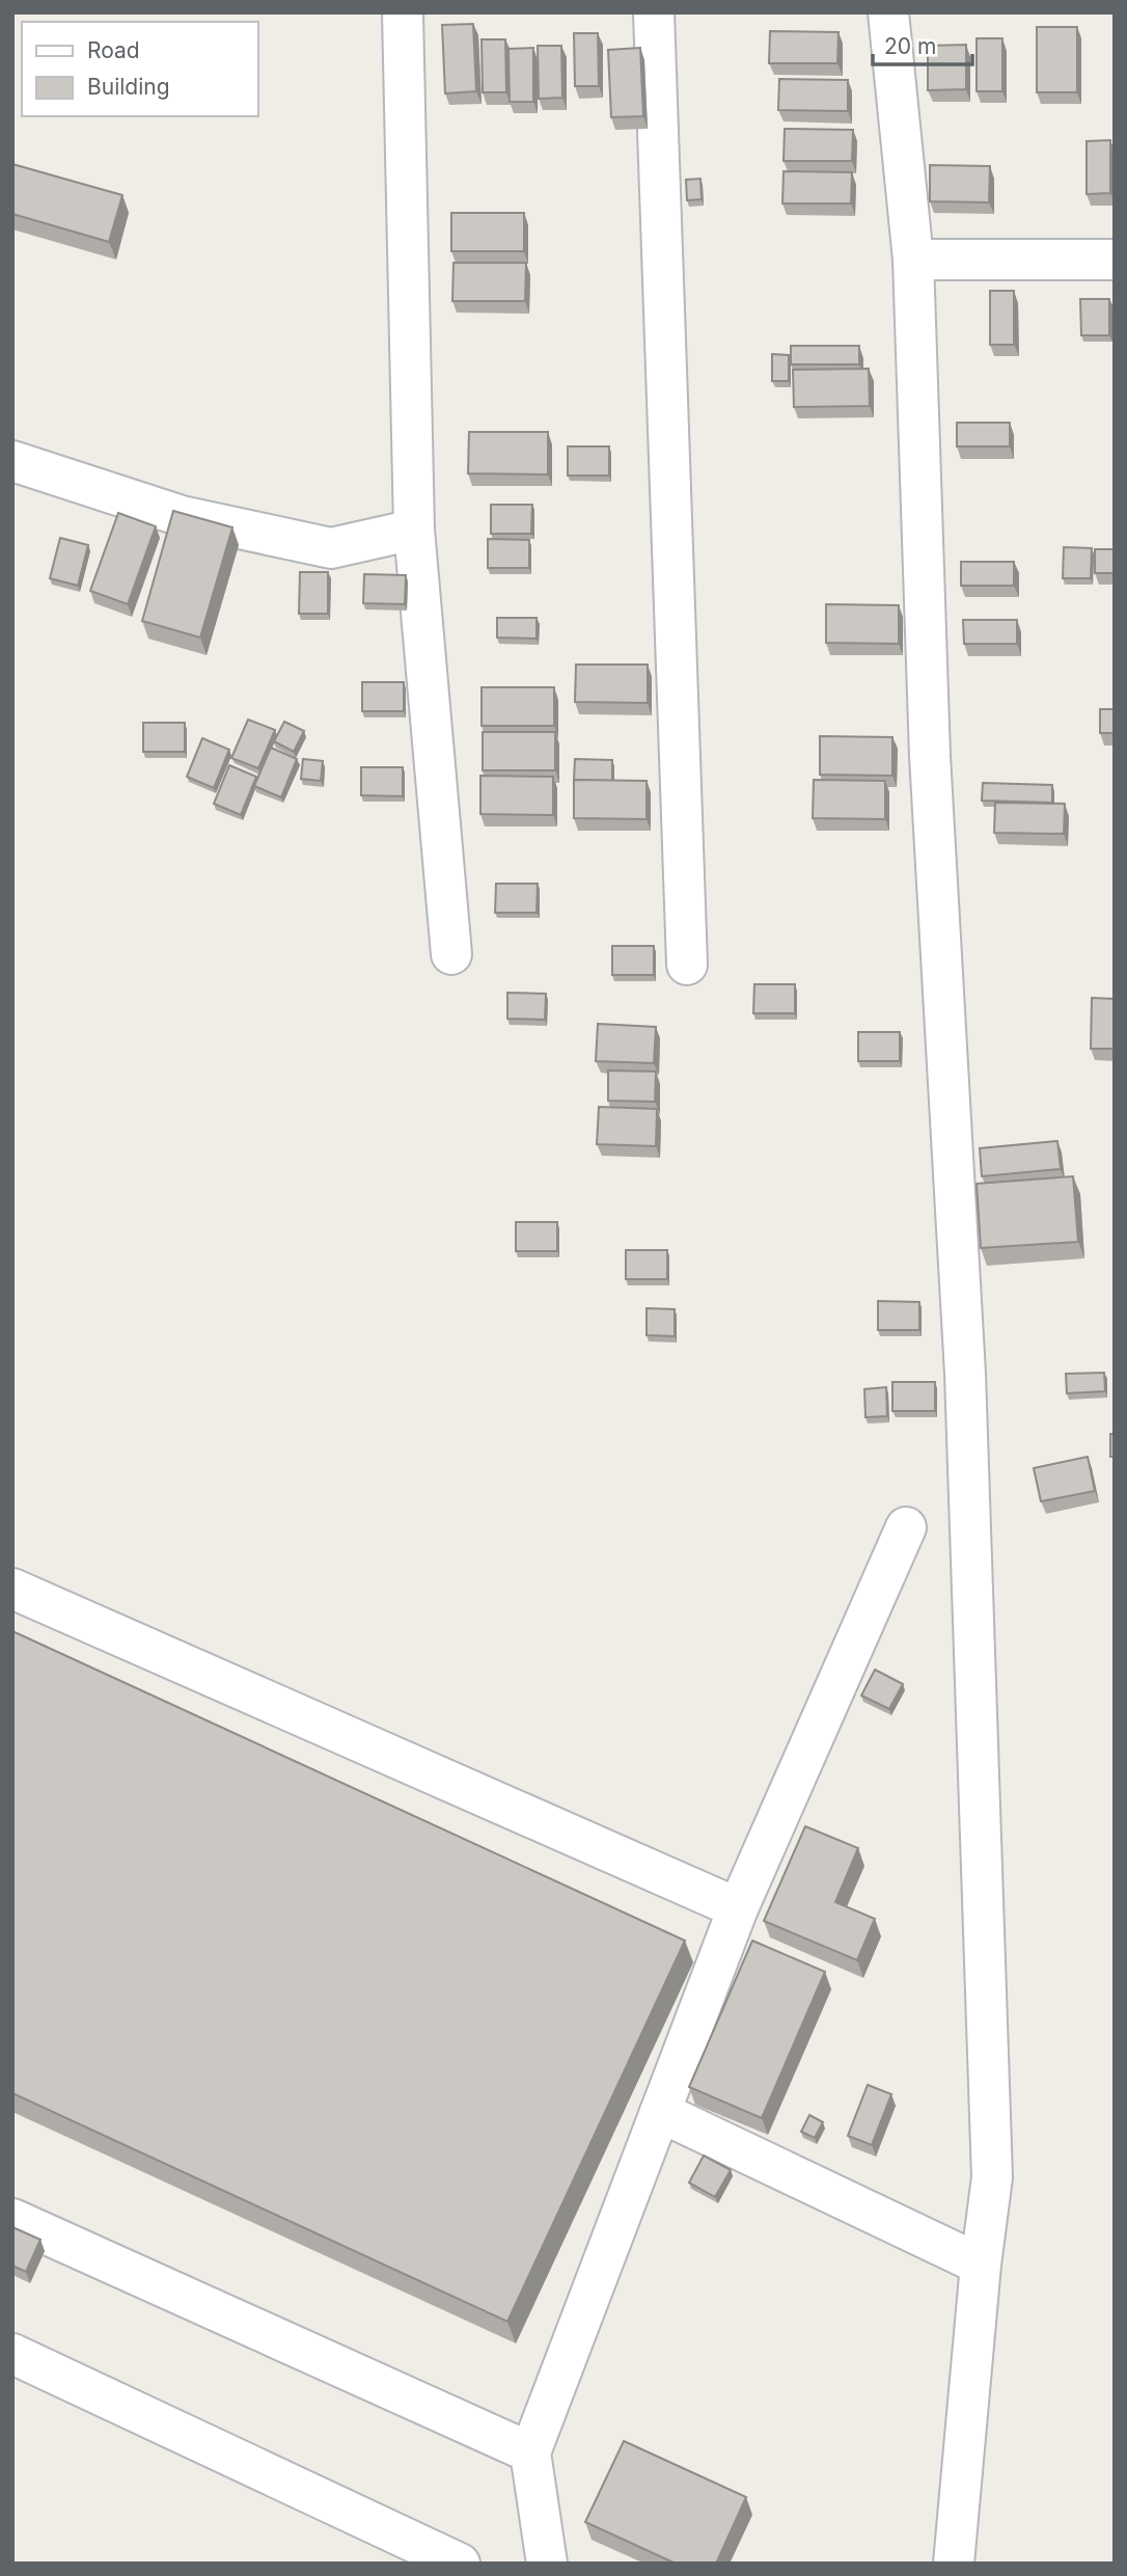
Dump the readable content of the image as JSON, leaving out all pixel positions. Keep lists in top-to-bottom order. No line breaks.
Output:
{"legend":["Road","Building"],"scale_bar":"20 m"}
